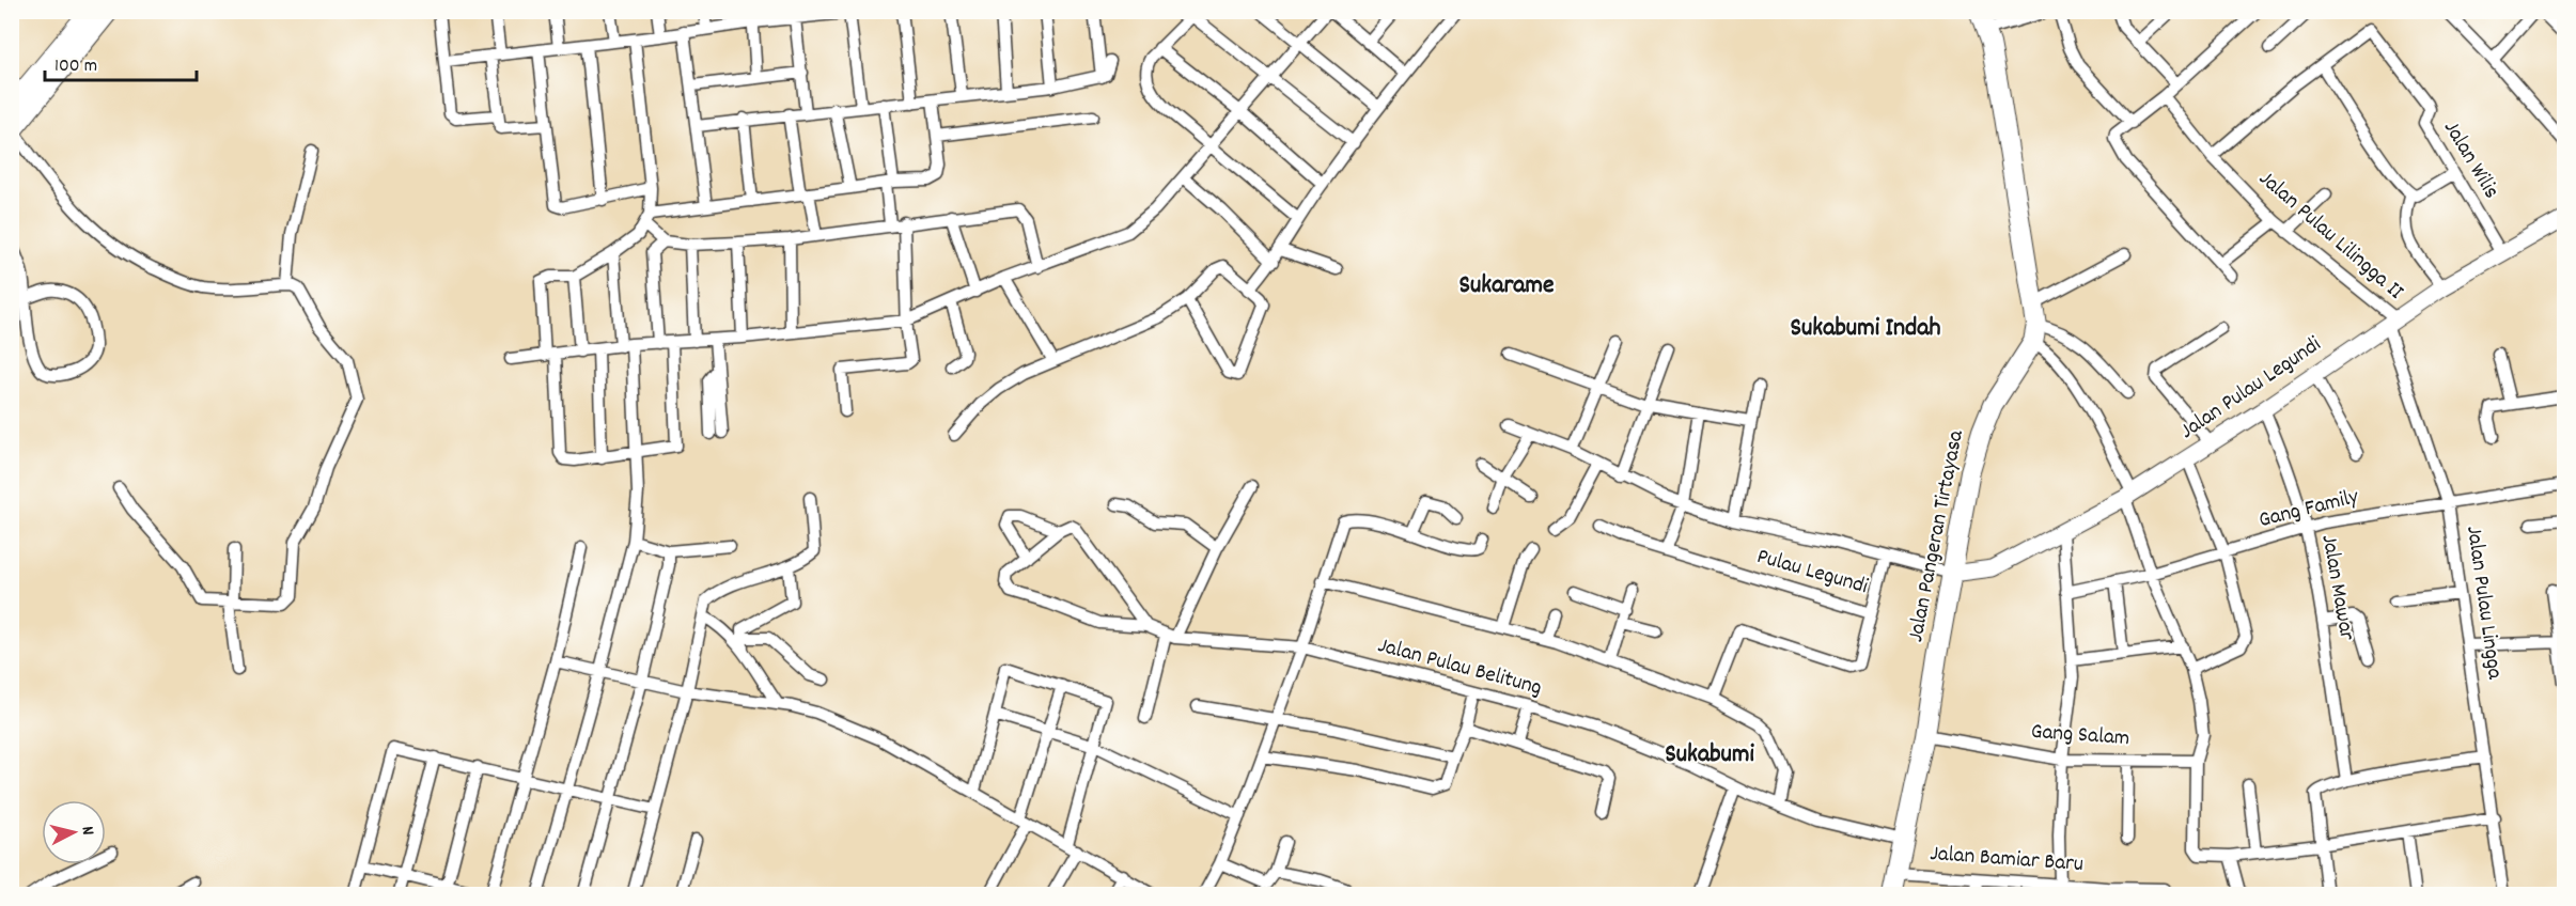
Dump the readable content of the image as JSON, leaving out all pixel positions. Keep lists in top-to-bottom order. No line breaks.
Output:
{"streets":{"main road":["Jalan Pangeran Tirtayasa"],"street":["Jalan Wilis","Jalan Pulau Lilingga II","Jalan Pulau Legundi","Gang Family","Pulau Legundi","Jalan Mawar","Jalan Pulau Lingga","Jalan Pulau Belitung","Gang Salam","Jalan Bamiar Baru"]},"crossings":[["Jalan Wilis","Jalan Pulau Legundi"],["Jalan Pulau Lilingga II","Jalan Pulau Legundi"],["Jalan Pulau Lilingga II","Jalan Pulau Lingga"],["Jalan Pulau Legundi","Jalan Pangeran Tirtayasa"],["Jalan Pulau Legundi","Pulau Legundi"],["Jalan Pulau Legundi","Jalan Mawar"],["Jalan Pulau Legundi","Jalan Pulau Lingga"],["Gang Family","Jalan Mawar"],["Gang Family","Jalan Pulau Lingga"],["Jalan Pangeran Tirtayasa","Pulau Legundi"],["Jalan Pangeran Tirtayasa","Jalan Pulau Belitung"],["Jalan Pangeran Tirtayasa","Gang Salam"],["Jalan Pangeran Tirtayasa","Jalan Bamiar Baru"]],"districts":["Sukarame","Sukabumi Indah","Sukabumi"],"scale_bar":"100 m","north":"right"}
